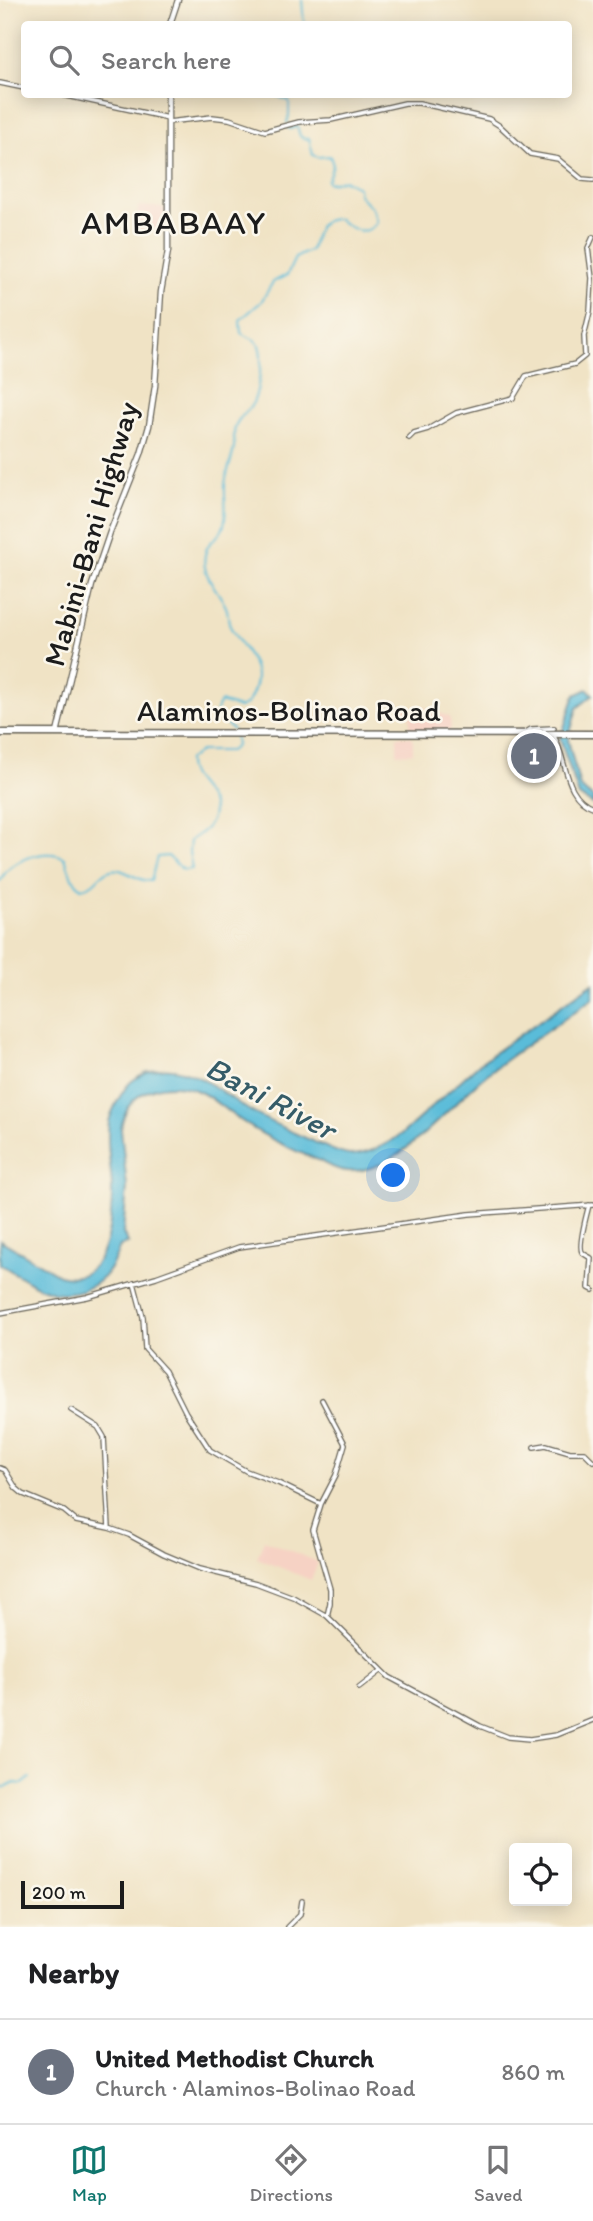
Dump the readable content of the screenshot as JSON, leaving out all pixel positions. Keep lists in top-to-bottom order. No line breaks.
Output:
{"streets":{"main road":["Mabini-Bani Highway","Alaminos-Bolinao Road"]},"crossings":[["Mabini-Bani Highway","Alaminos-Bolinao Road"]],"districts":["AMBABAAY"],"water":["Bani River"],"scale_bar":"200 m","page":{"search":"Search here","pins":"1","scale":"200 m","heading":"Nearby","list":[{"mark":"1","name":"United Methodist Church","note":"Church · Alaminos-Bolinao Road","value":"860 m"}],"nav":["Map","Directions","Saved"]}}
